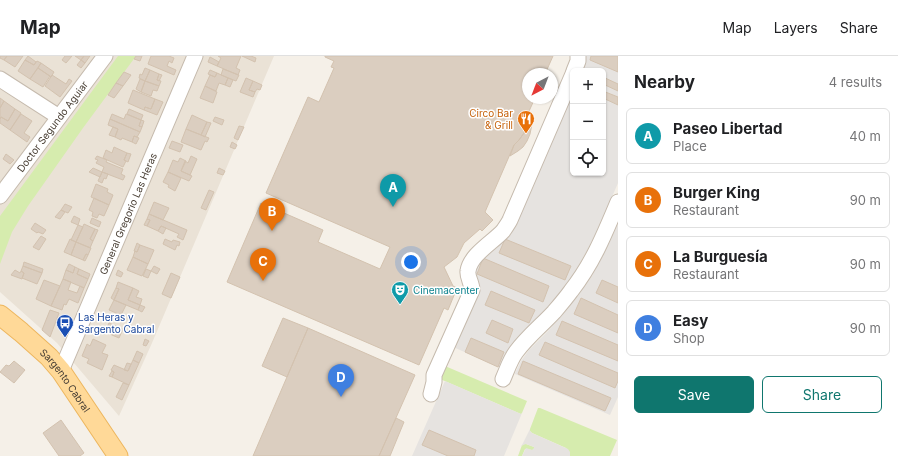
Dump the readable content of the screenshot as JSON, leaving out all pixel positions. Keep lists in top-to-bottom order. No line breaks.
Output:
{"streets":{"main road":["Sargento Cabral"],"street":["Doctor Segundo Aguiar","General Gregorio Las Heras"]},"crossings":[["General Gregorio Las Heras","Sargento Cabral"]],"places":{"restaurant":["Circo Bar & Grill"],"theatre":["Cinemacenter"],"bus stop":["Las Heras y Sargento Cabral"]},"north":"bottom left","page":{"header":"Map","nav":["Map","Layers","Share"],"heading":["Nearby","4 results"],"map_buttons":["+","−"],"list":[{"mark":"A","name":"Paseo Libertad","note":"Place","value":"40 m"},{"mark":"B","name":"Burger King","note":"Restaurant","value":"90 m"},{"mark":"C","name":"La Burguesía","note":"Restaurant","value":"90 m"},{"mark":"D","name":"Easy","note":"Shop","value":"90 m"}],"pins":["A","B","C","D"],"buttons":["Save","Share"]}}
